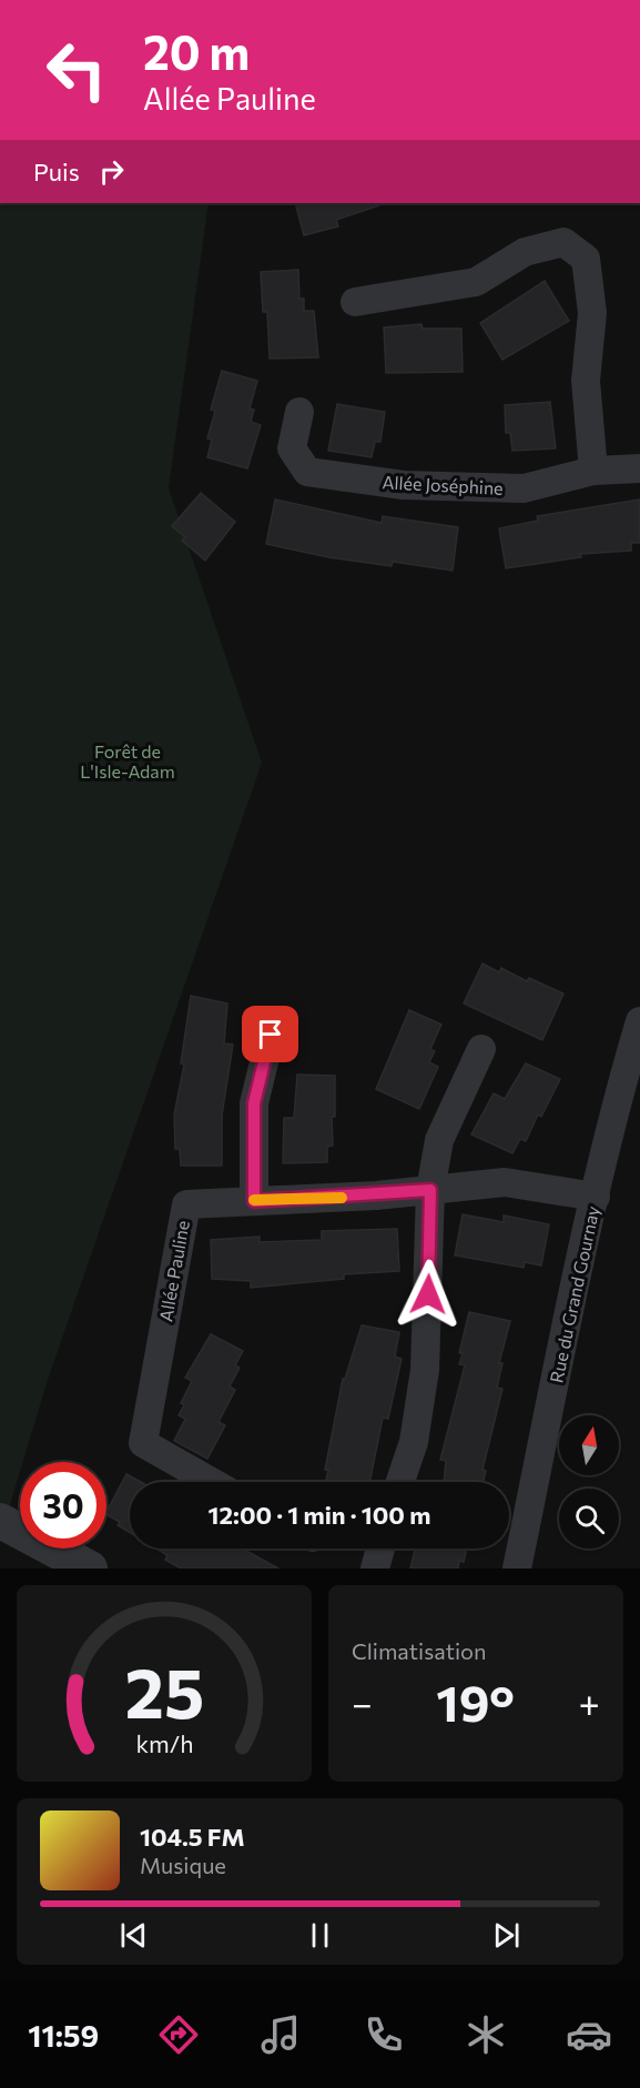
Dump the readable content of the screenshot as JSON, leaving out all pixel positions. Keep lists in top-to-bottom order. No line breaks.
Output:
{"streets":{"street":["Allée Joséphine","Allée Pauline","Rue du Grand Gournay"]},"crossings":[["Allée Pauline","Rue du Grand Gournay"]],"parks":["Forêt de L'Isle-Adam"],"north":"top","page":{"turn":["20 m","Allée Pauline"],"then":"Puis","limit":"30","trip":"12:00 · 1 min · 100 m","tile":"Climatisation","heat":["−","19°","+"],"song":["104.5 FM","Musique"],"tabs":"11:59","gauge":["25","km/h"]}}
